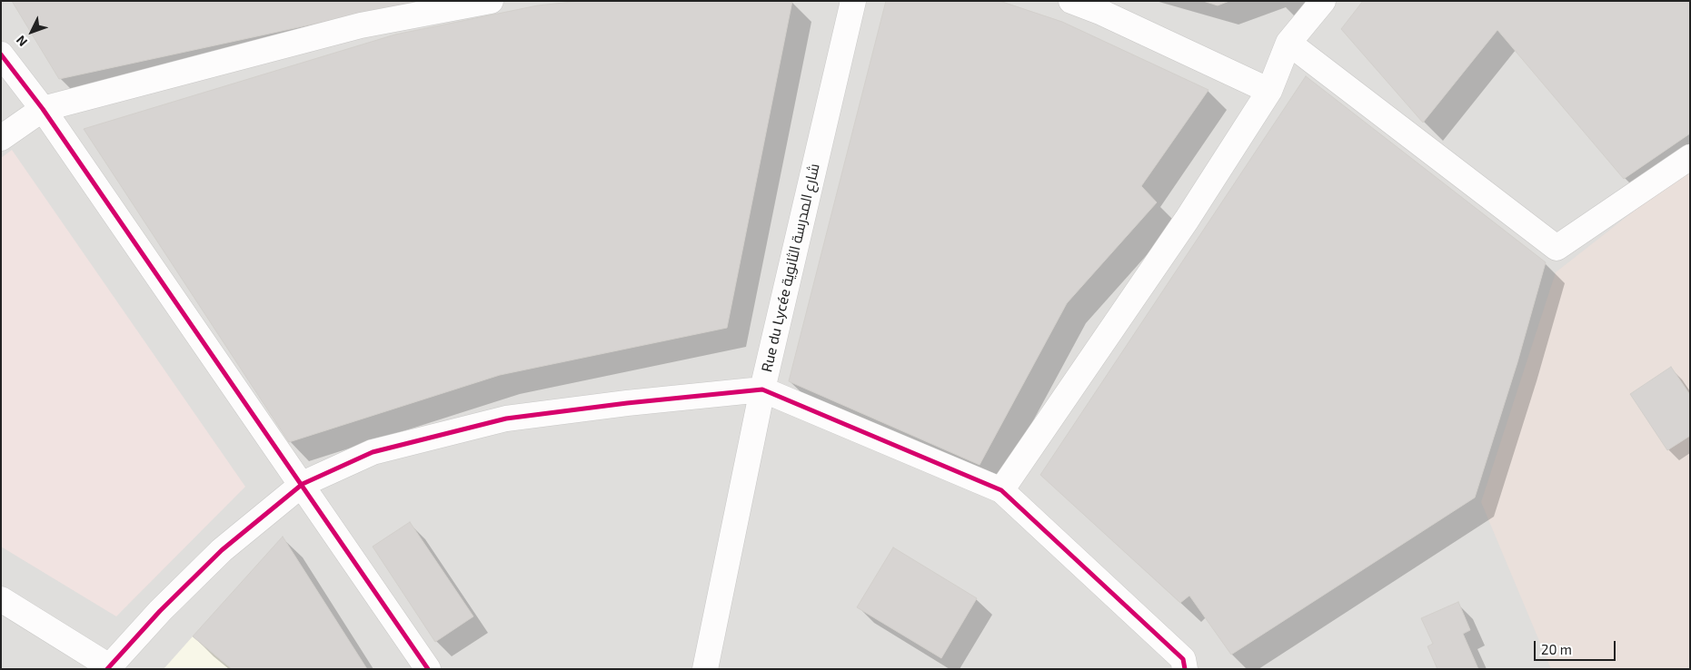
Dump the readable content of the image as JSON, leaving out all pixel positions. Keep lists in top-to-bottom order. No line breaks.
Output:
{"streets":{"street":["Rue du Lycée شارع المدرسة الثانوية"]},"scale_bar":"20 m","north":"bottom left"}
